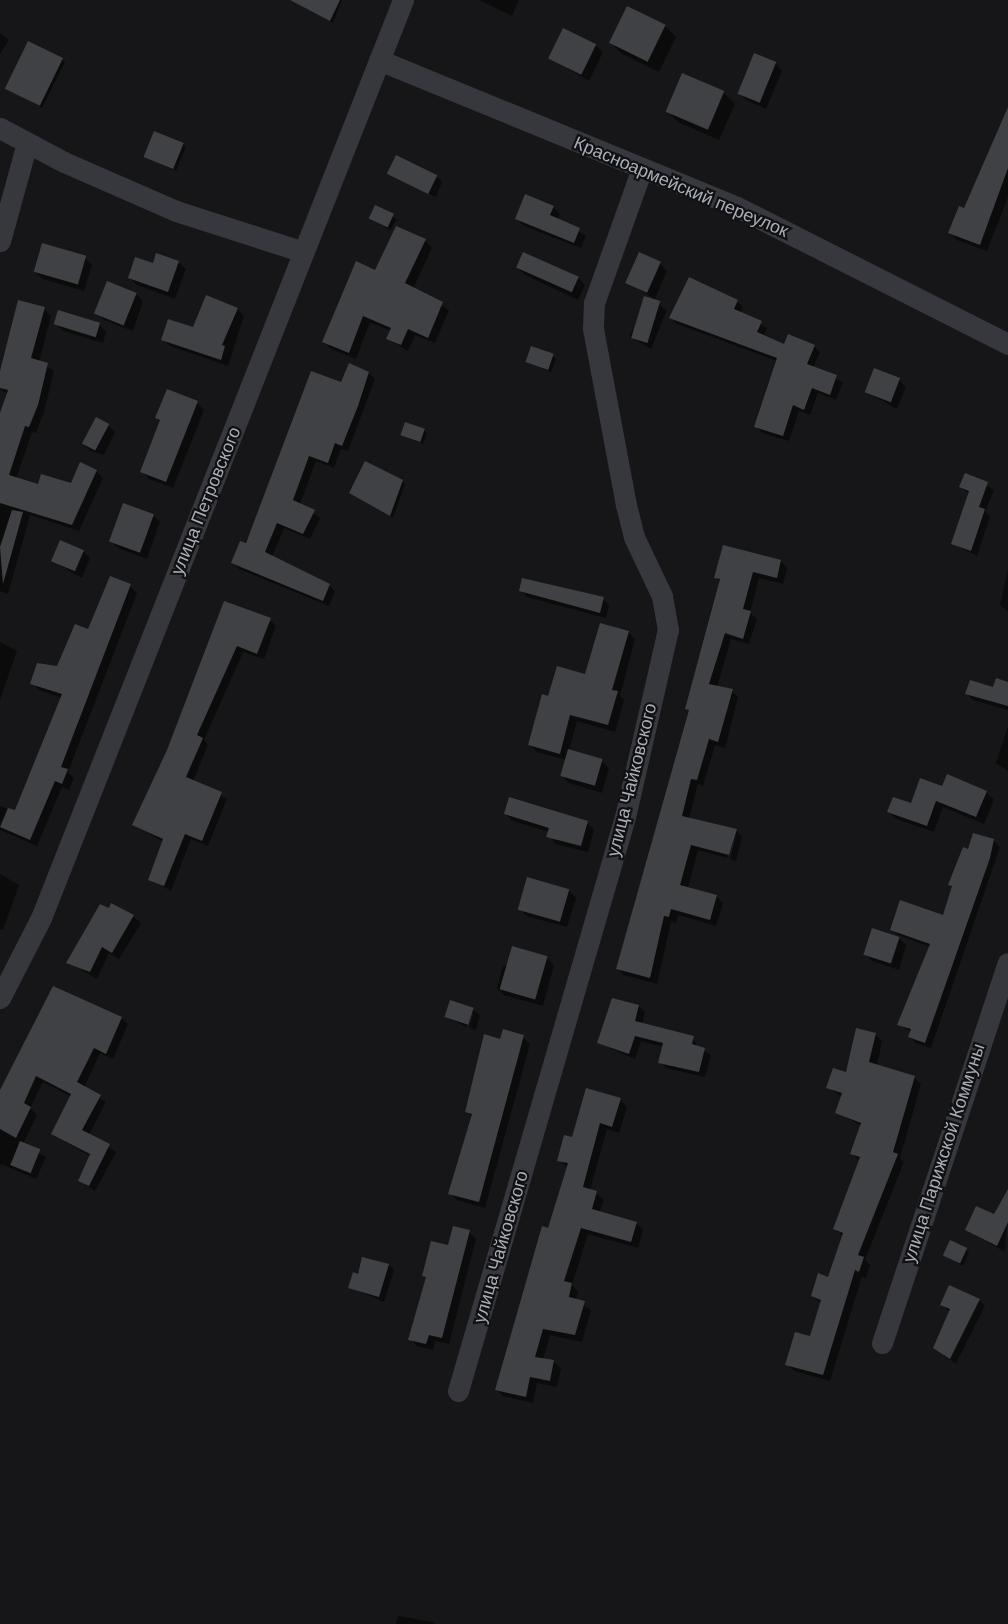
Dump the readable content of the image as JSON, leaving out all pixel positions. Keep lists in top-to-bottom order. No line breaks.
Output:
{"streets":{"street":["Красноармейский переулок","улица Петровского","улица Чайковского","улица Парижской Коммуны"]},"crossings":[["Красноармейский переулок","улица Петровского"],["Красноармейский переулок","улица Чайковского"]]}
